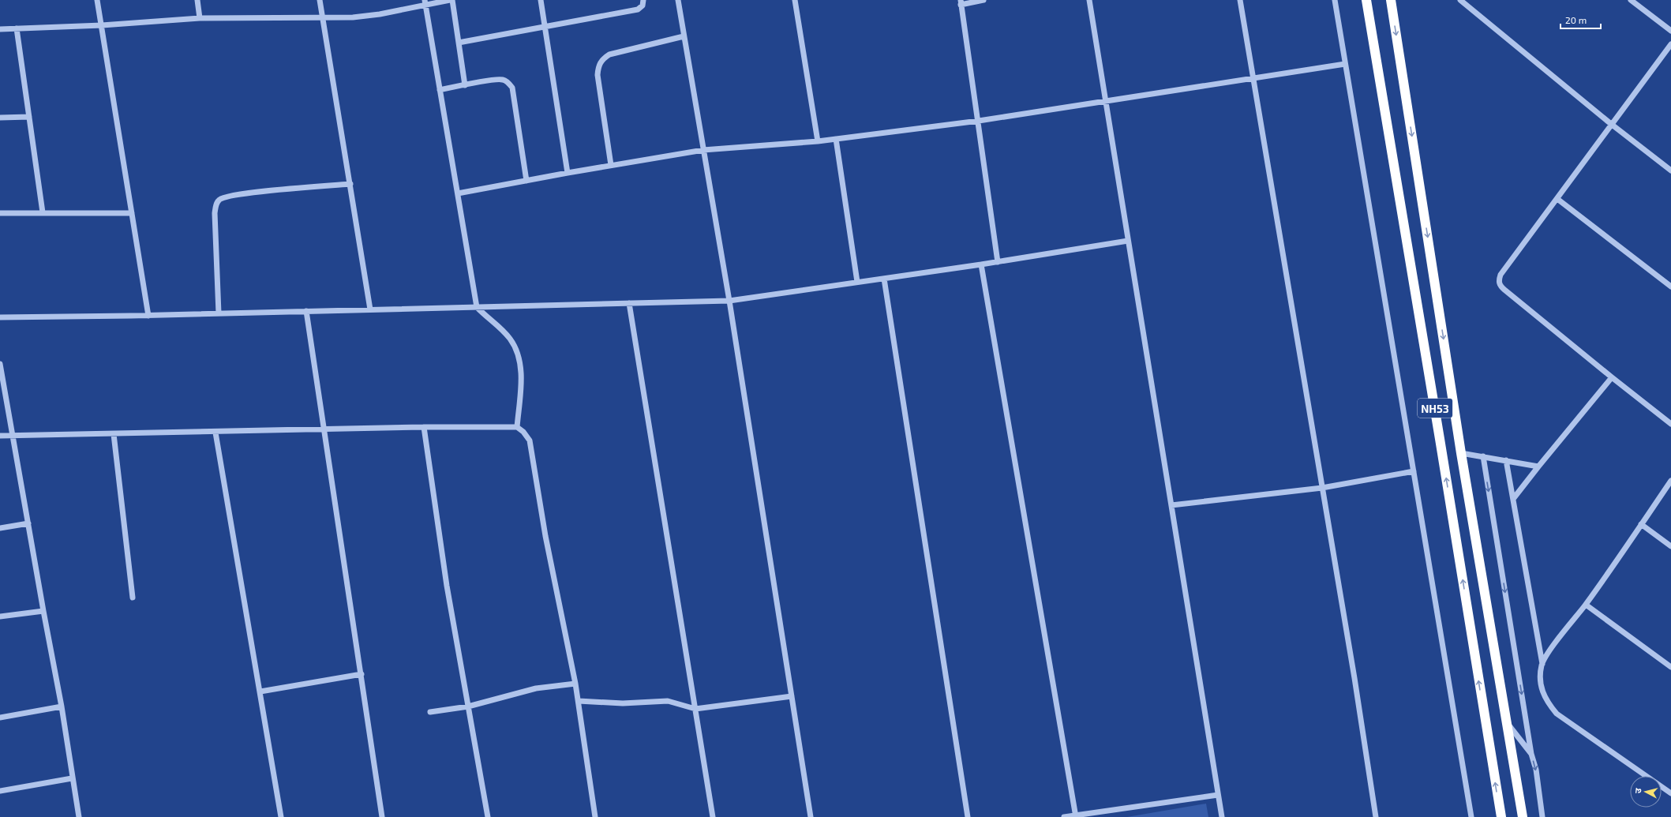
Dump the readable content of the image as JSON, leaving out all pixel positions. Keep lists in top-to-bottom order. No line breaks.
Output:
{"streets":{"highway":["NH53"]},"scale_bar":"20 m","north":"left"}
